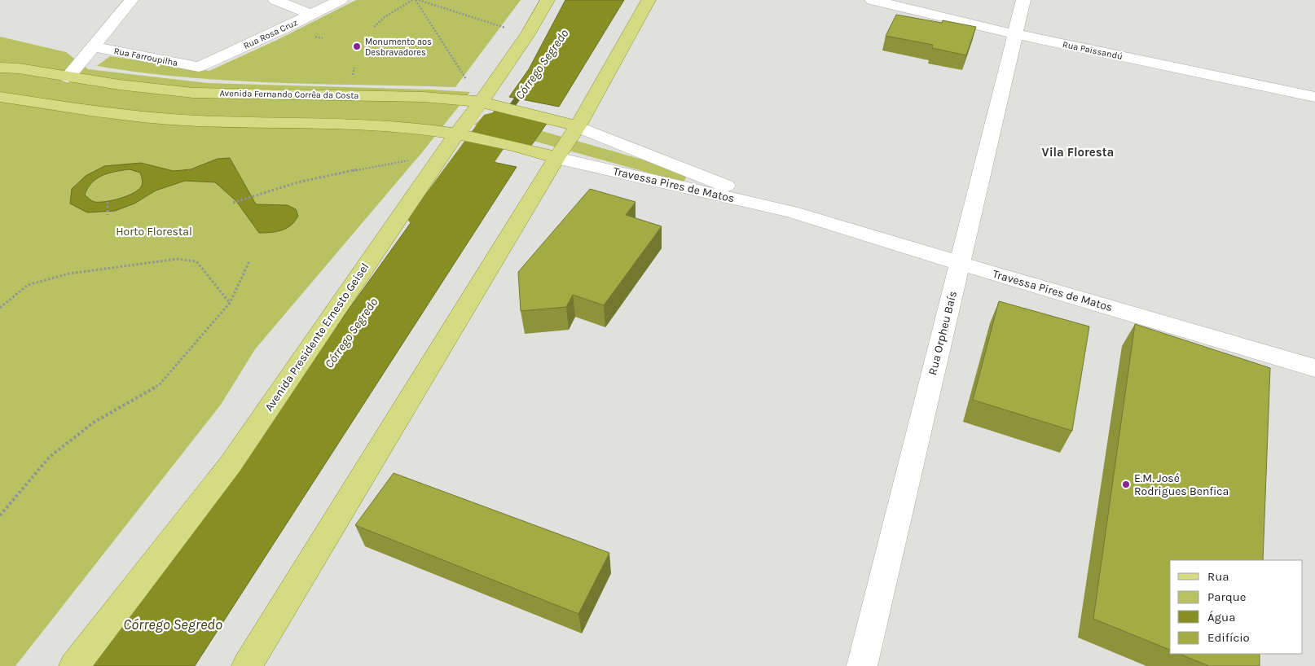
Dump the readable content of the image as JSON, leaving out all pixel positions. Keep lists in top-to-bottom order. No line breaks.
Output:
{"streets":{"main road":["Avenida Fernando Corrêa da Costa","Avenida Presidente Ernesto Geisel"],"street":["Rua Rosa Cruz","Rua Paissandú","Rua Farroupilha","Travessa Pires de Matos","Rua Orpheu Baís"]},"crossings":[["Rua Rosa Cruz","Rua Farroupilha"],["Rua Paissandú","Rua Orpheu Baís"],["Rua Farroupilha","Avenida Fernando Corrêa da Costa"],["Avenida Fernando Corrêa da Costa","Travessa Pires de Matos"],["Avenida Fernando Corrêa da Costa","Avenida Presidente Ernesto Geisel"],["Travessa Pires de Matos","Rua Orpheu Baís"]],"districts":["Vila Floresta"],"water":["Córrego Segredo"],"parks":["Horto Florestal"],"places":["Monumento aos Desbravadores","E.M. José Rodrigues Benfica"],"legend":["Rua","Parque","Água","Edifício"]}
